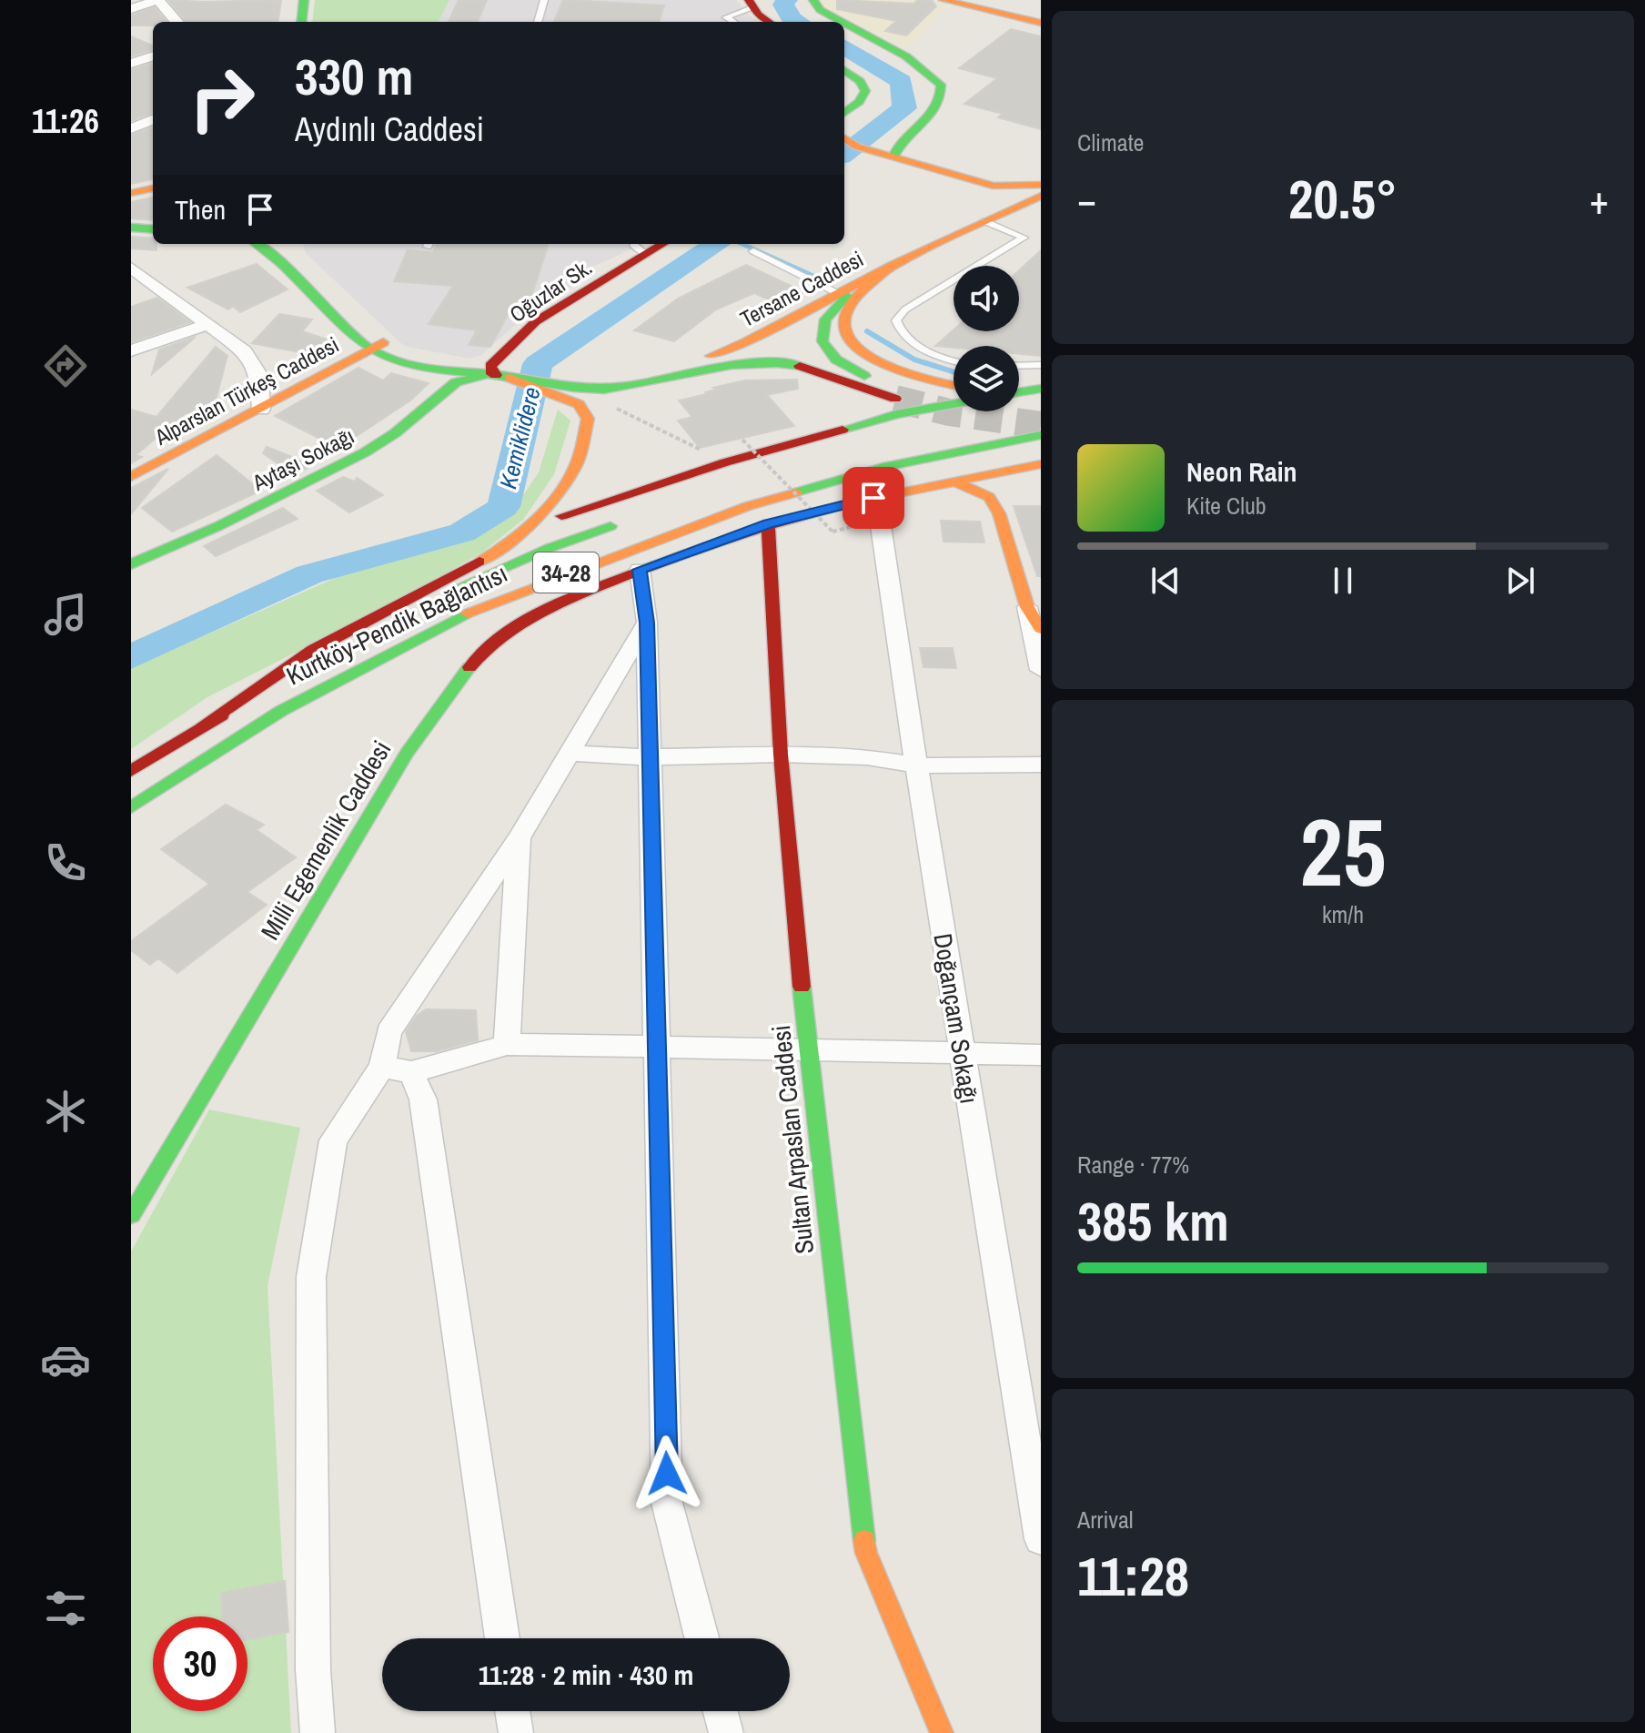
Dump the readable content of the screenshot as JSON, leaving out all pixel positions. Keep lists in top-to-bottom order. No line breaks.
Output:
{"streets":{"main road":["Tersane Caddesi","Oğuzlar Sk.","Alparslan Türkeş Caddesi","Aytaşı Sokağı","34-28","Kurtköy-Pendik Bağlantısı","Milli Egemenlik Caddesi","Sultan Arpaslan Caddesi"],"street":["Doğançam Sokağı"]},"crossings":[["Milli Egemenlik Caddesi","Doğançam Sokağı"],["Milli Egemenlik Caddesi","Sultan Arpaslan Caddesi"]],"water":["Kemiklidere"],"page":{"tabs":"11:26","tile":["Climate",["25","km/h"],["Range · 77%","385 km"],["Arrival","11:28"]],"turn":["330 m","Aydınlı Caddesi"],"heat":["−","20.5°","+"],"then":"Then","song":["Neon Rain","Kite Club"],"limit":"30","trip":"11:28 · 2 min · 430 m"}}
